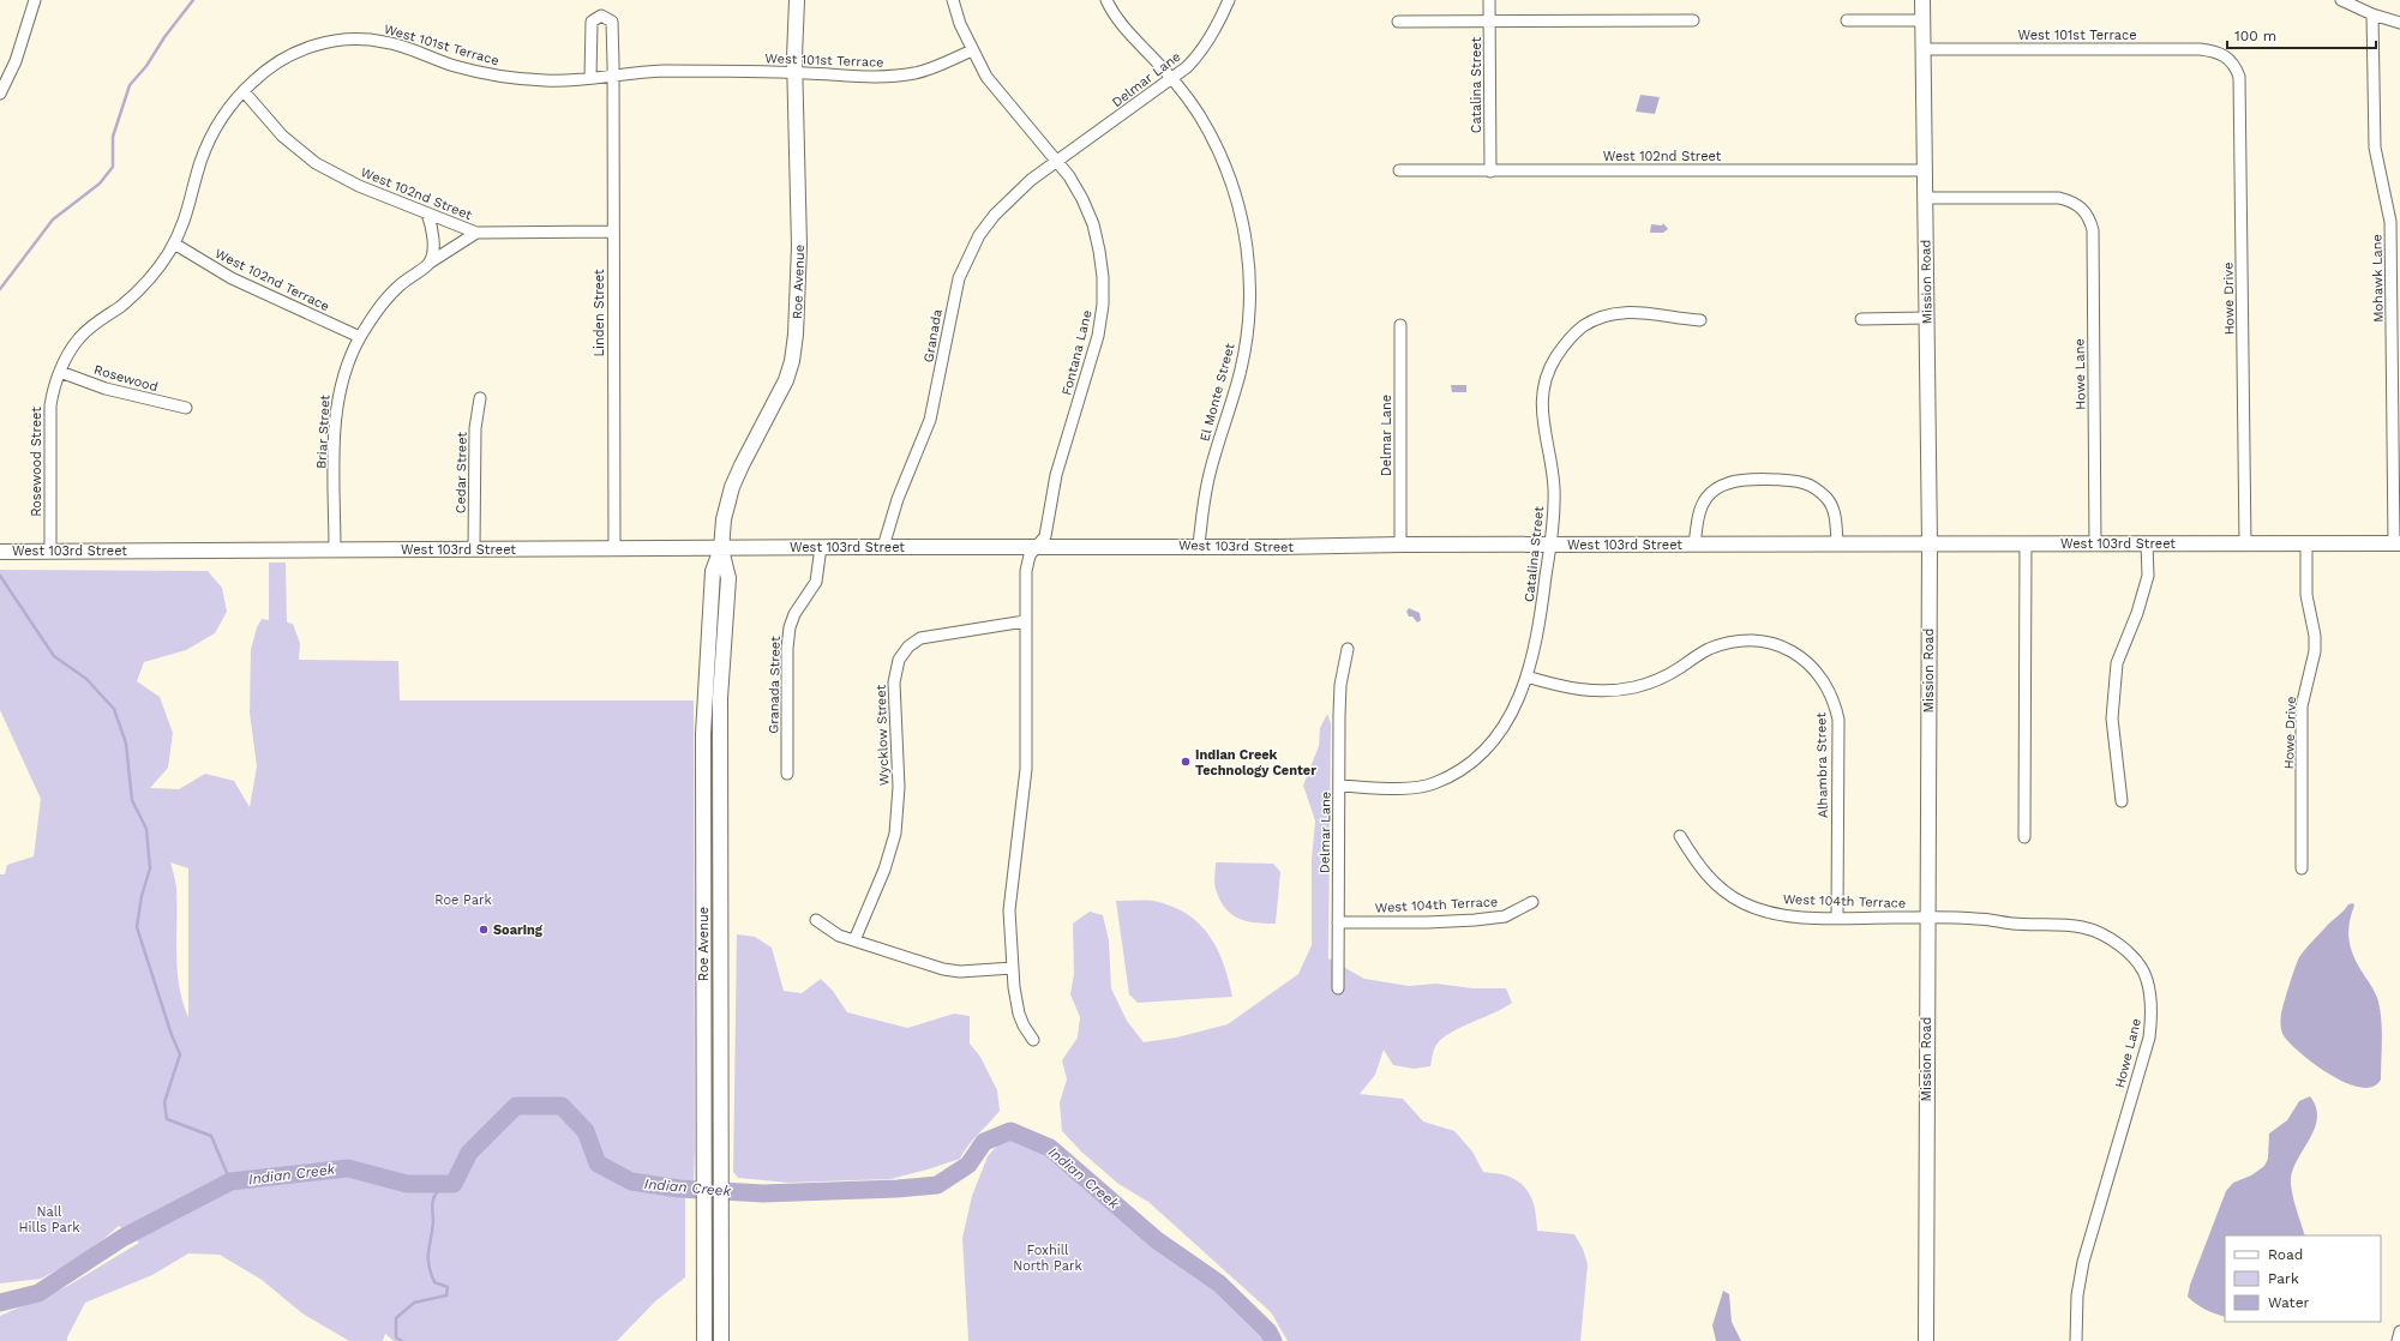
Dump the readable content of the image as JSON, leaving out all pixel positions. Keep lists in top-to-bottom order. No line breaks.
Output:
{"streets":{"main road":["Roe Avenue","Mission Road","West 103rd Street"],"street":["West 101st Terrace","Delmar Lane","Catalina Street","West 102nd Street","Mohawk Lane","West 102nd Terrace","Howe Drive","Linden Street","Granada","Fontana Lane","Howe Lane","Rosewood","El Monte Street","Briar Street","Rosewood Street","Cedar Street","Granada Street","Wycklow Street","Alhambra Street","West 104th Terrace"]},"crossings":[["West 101st Terrace","West 102nd Street"],["West 101st Terrace","Roe Avenue"],["West 101st Terrace","Mission Road"],["West 101st Terrace","Howe Drive"],["West 101st Terrace","Linden Street"],["West 101st Terrace","Fontana Lane"],["West 101st Terrace","Rosewood Street"],["Delmar Lane","Catalina Street"],["Delmar Lane","Granada"],["Delmar Lane","Fontana Lane"],["Delmar Lane","El Monte Street"],["Delmar Lane","West 103rd Street"],["Delmar Lane","West 104th Terrace"],["Catalina Street","West 102nd Street"],["Catalina Street","West 103rd Street"],["Catalina Street","Alhambra Street"],["West 102nd Street","Mission Road"],["West 102nd Street","Linden Street"],["West 102nd Street","Briar Street"],["West 102nd Street","Rosewood Street"],["Mohawk Lane","West 103rd Street"],["West 102nd Terrace","Briar Street"],["West 102nd Terrace","Rosewood Street"],["Roe Avenue","West 103rd Street"],["Mission Road","Howe Lane"],["Mission Road","West 103rd Street"],["Mission Road","West 104th Terrace"],["Howe Drive","West 103rd Street"],["Linden Street","West 103rd Street"],["Granada","Fontana Lane"],["Granada","West 103rd Street"],["Fontana Lane","West 103rd Street"],["Howe Lane","West 103rd Street"],["Howe Lane","West 104th Terrace"],["Rosewood","Rosewood Street"],["El Monte Street","West 103rd Street"],["Briar Street","West 103rd Street"],["Rosewood Street","West 103rd Street"],["Cedar Street","West 103rd Street"],["West 103rd Street","Granada Street"],["Alhambra Street","West 104th Terrace"]],"water":["Indian Creek"],"parks":["Roe Park","Nall Hills Park","Foxhill North Park"],"places":["Indian Creek Technology Center","Soaring"],"legend":["Road","Park","Water"],"scale_bar":"100 m"}
